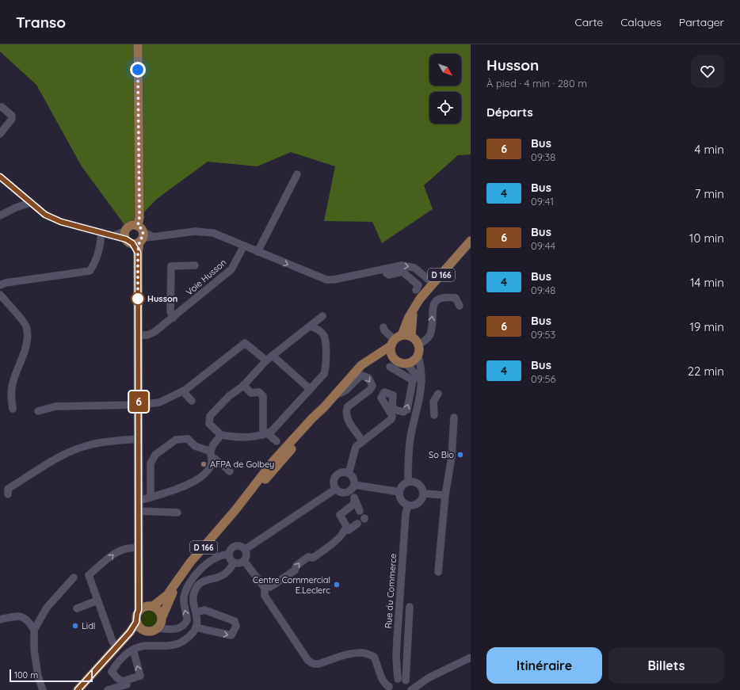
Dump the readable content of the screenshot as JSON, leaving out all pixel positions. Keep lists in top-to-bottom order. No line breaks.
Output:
{"streets":{"main road":["D 166"],"street":["Voie Husson","Rue du Commerce"]},"places":["Husson","So Bio","AFPA de Golbey","Centre Commercial E.Leclerc","Lidl"],"lines":["bus line 6"],"scale_bar":"100 m","north":"bottom right","page":{"header":"Transo","nav":["Carte","Calques","Partager"],"on_map":"6","heading":[["Husson","À pied · 4 min · 280 m"],"Départs"],"list":[{"mark":"6","name":"Bus","note":"09:38","value":"4 min"},{"mark":"4","name":"Bus","note":"09:41","value":"7 min"},{"mark":"6","name":"Bus","note":"09:44","value":"10 min"},{"mark":"4","name":"Bus","note":"09:48","value":"14 min"},{"mark":"6","name":"Bus","note":"09:53","value":"19 min"},{"mark":"4","name":"Bus","note":"09:56","value":"22 min"}],"buttons":["Itinéraire","Billets"],"scale":"100 m"}}
